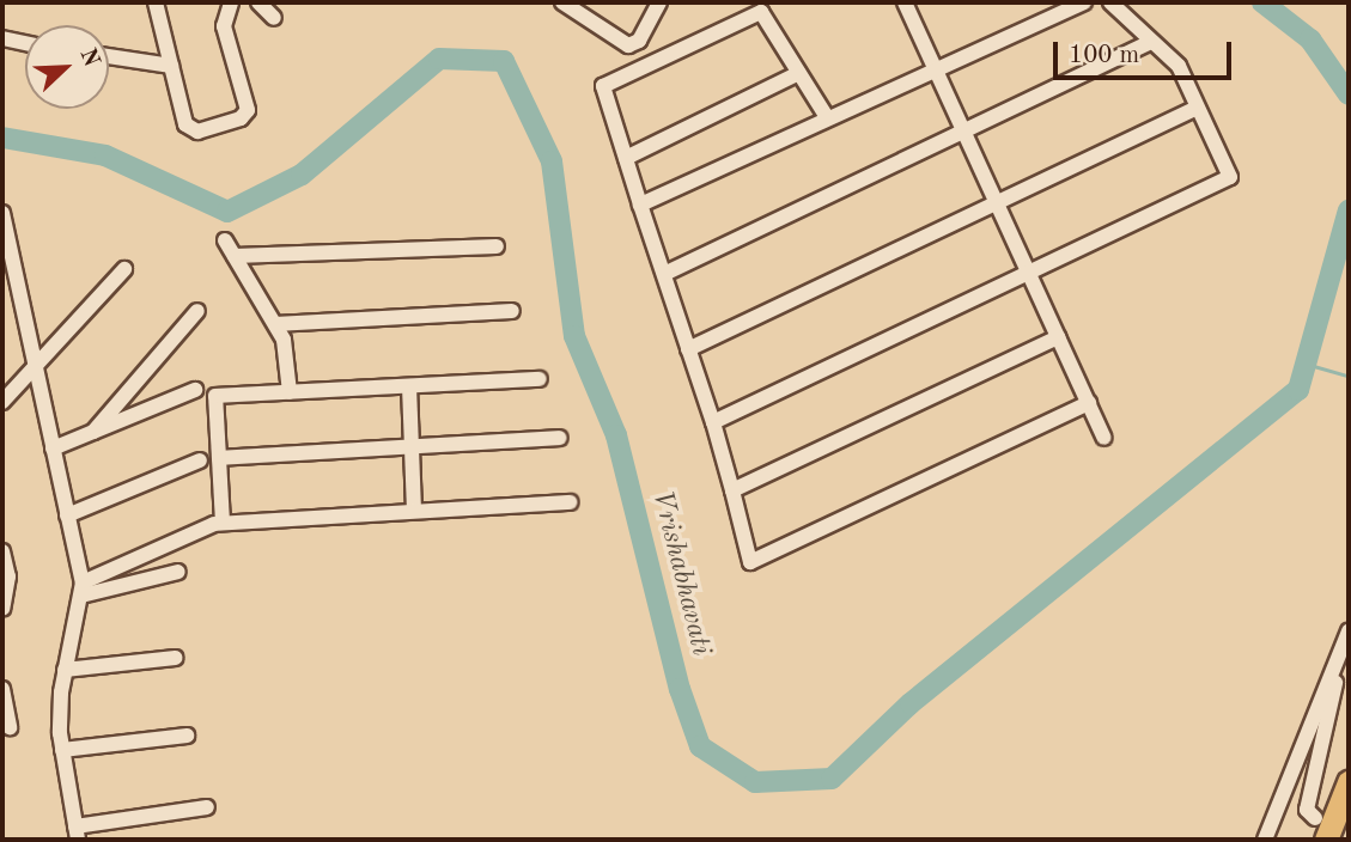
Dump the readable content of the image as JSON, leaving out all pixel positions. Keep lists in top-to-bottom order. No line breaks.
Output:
{"water":["Vrishabhavati"],"scale_bar":"100 m","north":"top right"}
